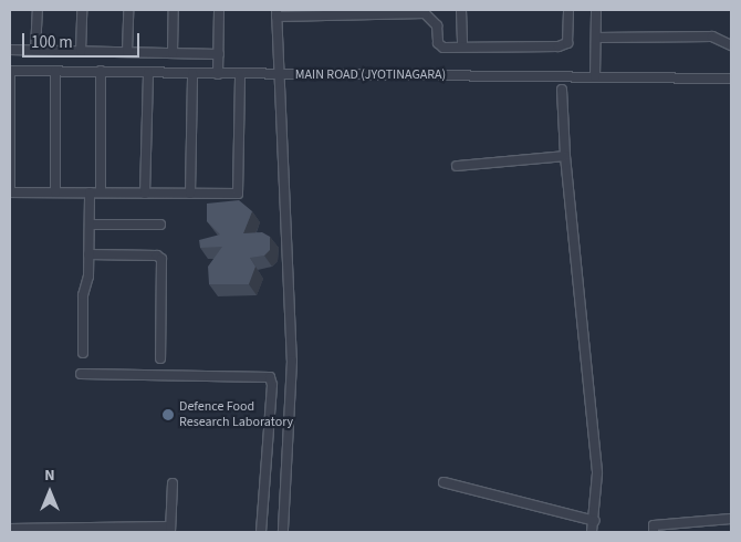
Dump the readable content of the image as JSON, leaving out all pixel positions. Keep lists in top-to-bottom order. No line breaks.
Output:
{"streets":{"street":["MAIN ROAD (JYOTINAGARA)"]},"places":["Defence Food Research Laboratory"],"scale_bar":"100 m","north":"top"}
